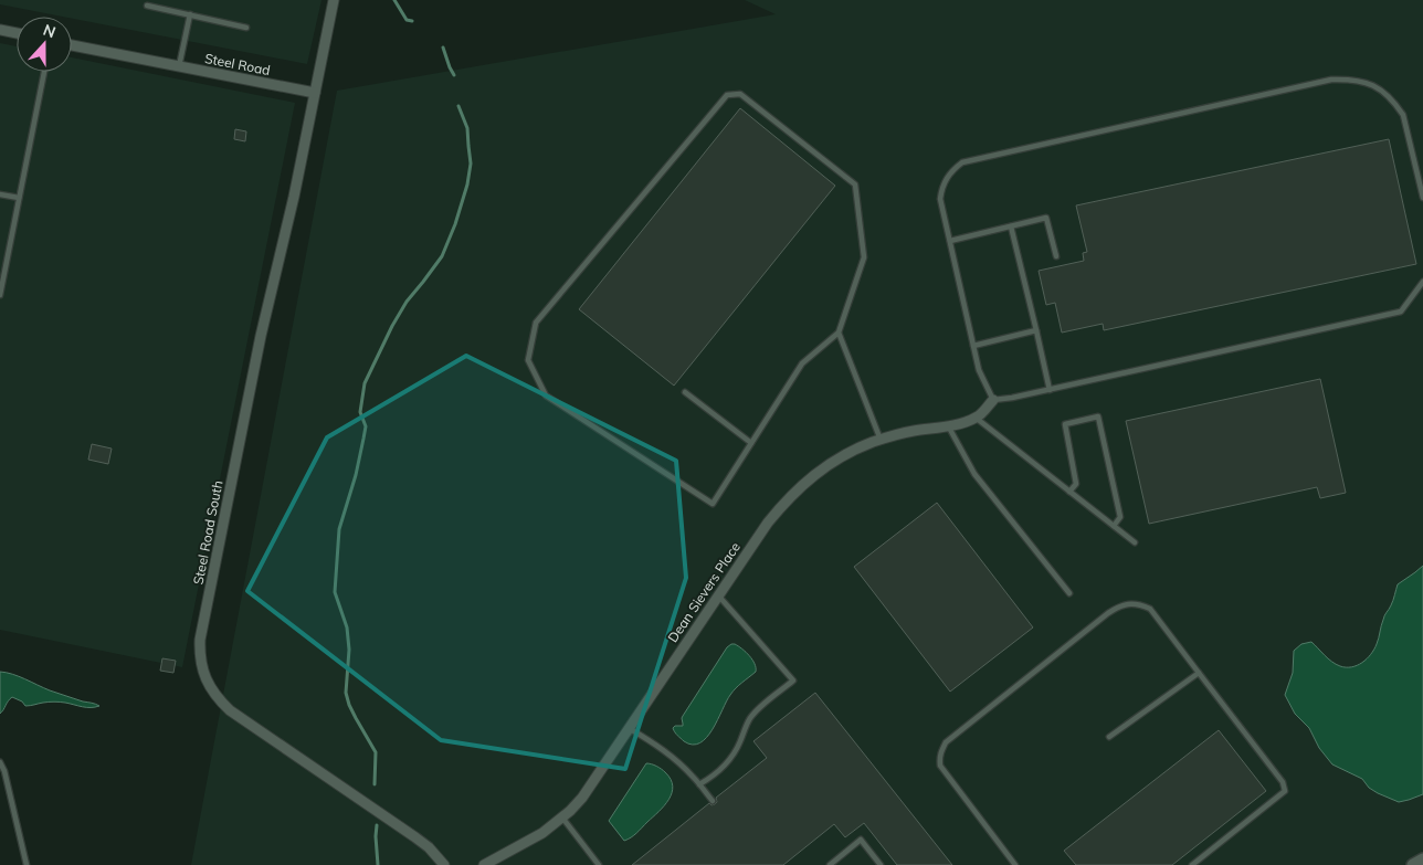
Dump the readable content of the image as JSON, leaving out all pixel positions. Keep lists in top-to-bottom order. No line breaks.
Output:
{"streets":{"street":["Steel Road","Steel Road South","Dean Sievers Place"]},"crossings":[["Steel Road","Steel Road South"]],"north":"top"}
